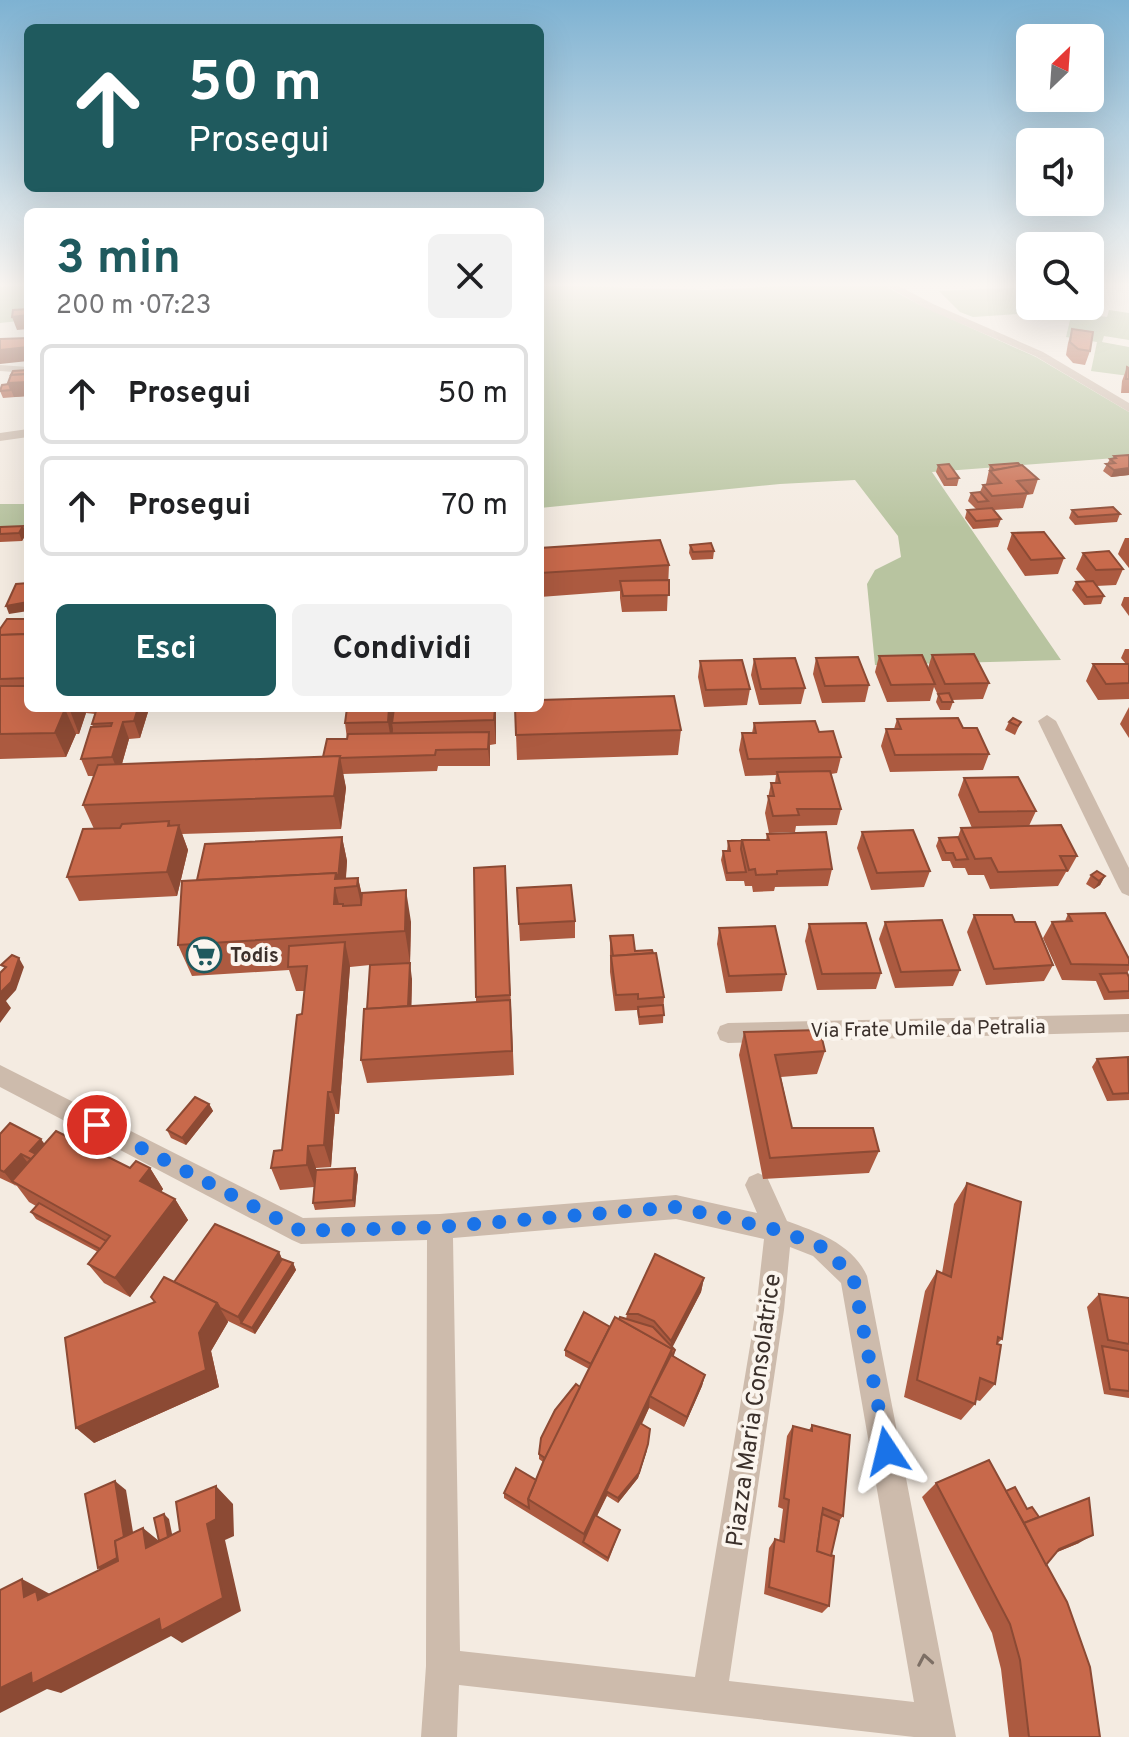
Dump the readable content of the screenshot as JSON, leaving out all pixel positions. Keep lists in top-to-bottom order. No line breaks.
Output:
{"streets":{"street":["Via Frate Umile da Petralia","Piazza Maria Consolatrice"]},"places":{"supermarket":["Todis"]},"north":"top right","page":{"turn":["50 m","Prosegui"],"heading":["3 min","200 m · 07:23"],"list":[{"name":"Prosegui","value":"50 m"},{"name":"Prosegui","value":"70 m"}],"buttons":["Esci","Condividi"]}}
